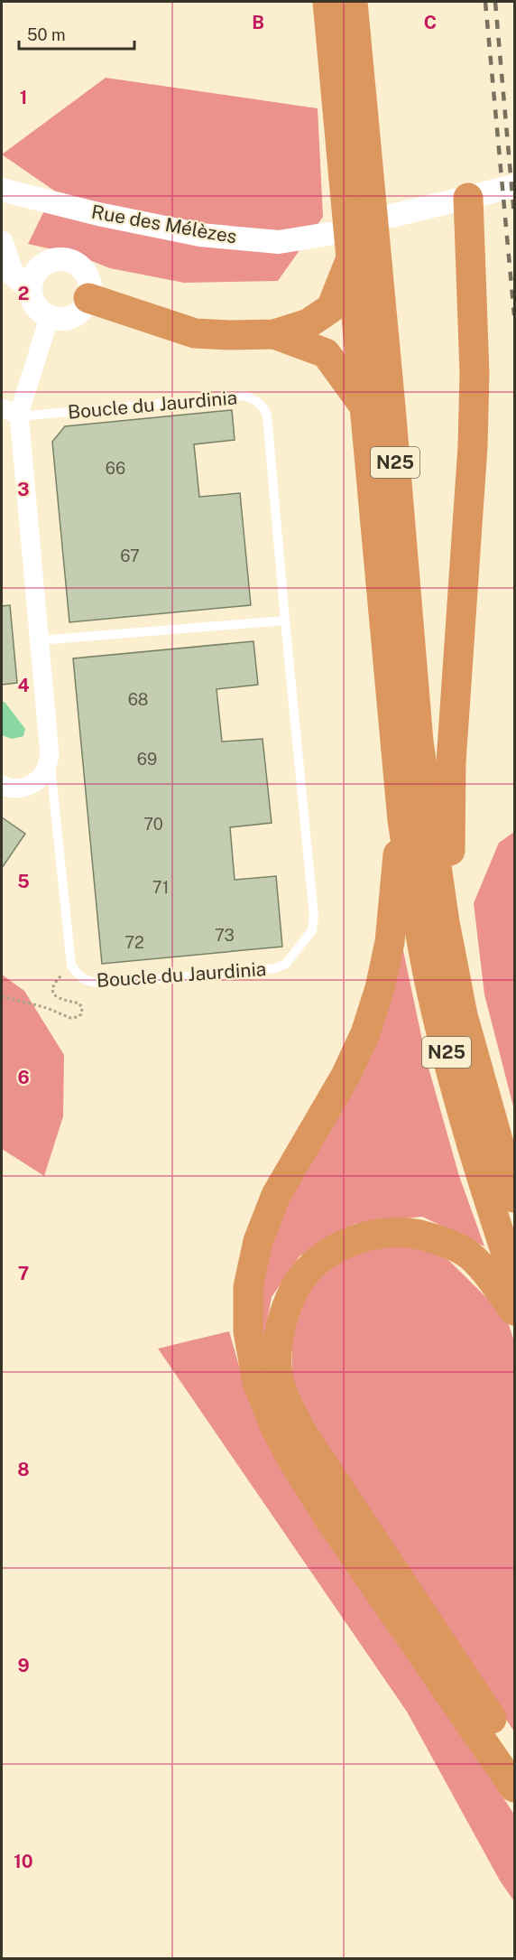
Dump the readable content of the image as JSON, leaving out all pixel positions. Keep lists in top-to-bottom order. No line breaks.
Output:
{"streets":{"highway":["N25"],"street":["Rue des Mélèzes"],"lane":["Boucle du Jaurdinia"]},"house_numbers":["66","67","68","69","70","71","73","72"],"scale_bar":"50 m","grid":{"columns":["B","C"],"rows":["1","2","3","4","5","6","7","8","9","10"]}}
